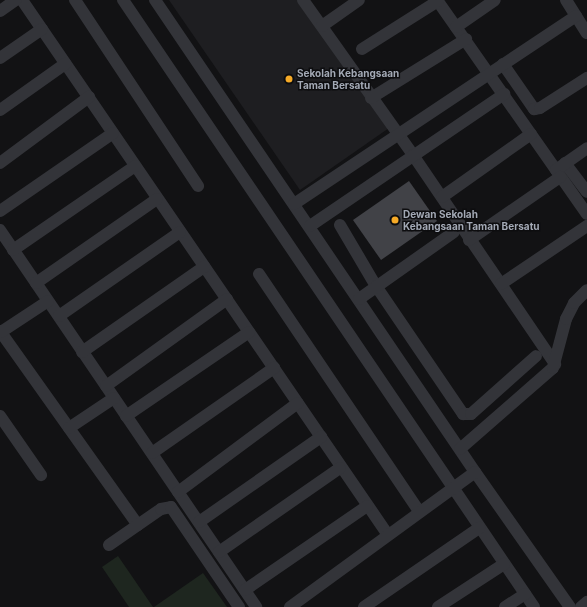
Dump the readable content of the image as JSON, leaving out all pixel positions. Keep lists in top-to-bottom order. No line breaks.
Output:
{"places":["Sekolah Kebangsaan Taman Bersatu","Dewan Sekolah Kebangsaan Taman Bersatu"]}
